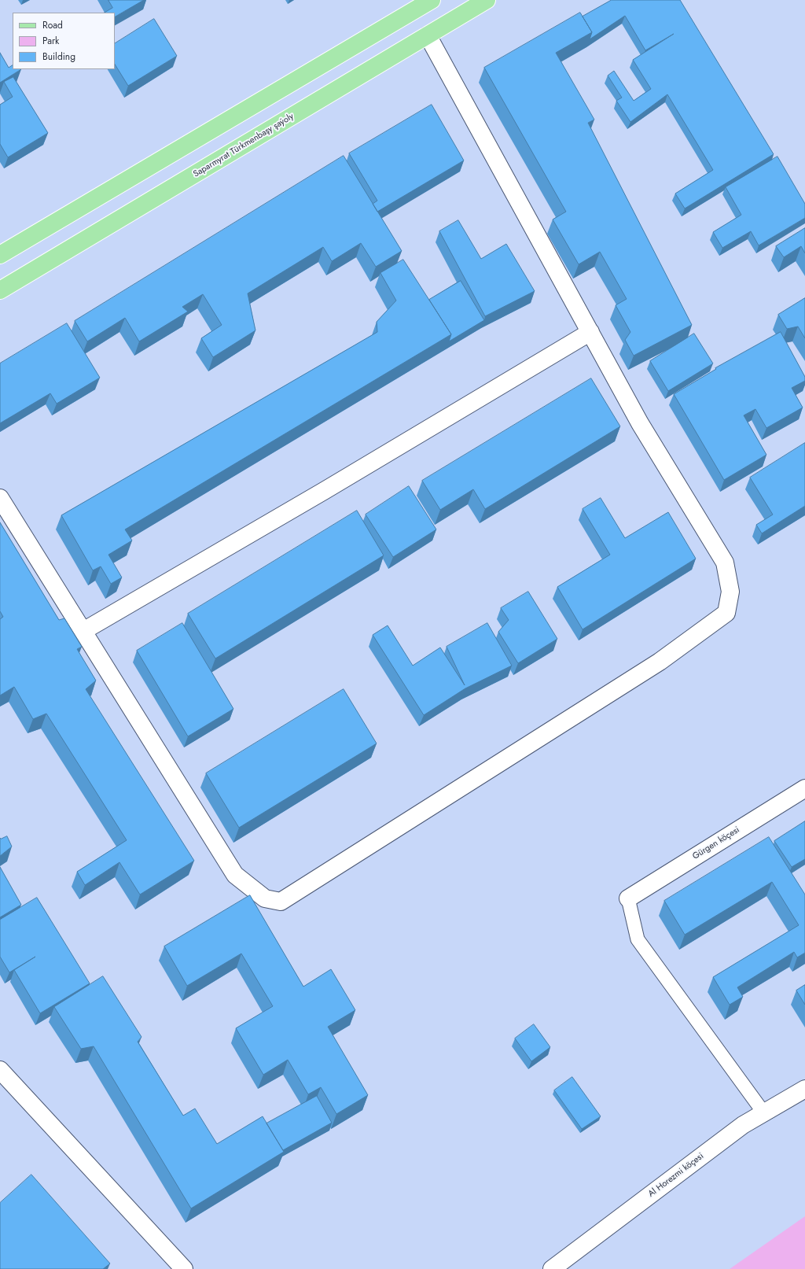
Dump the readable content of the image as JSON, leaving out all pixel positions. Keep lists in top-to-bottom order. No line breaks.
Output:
{"streets":{"main road":["Saparmyrat Türkmenbaşy şaýoly"],"street":["Gürgen köçesi","Al Horezmi köçesi"]},"legend":["Road","Park","Building"]}
